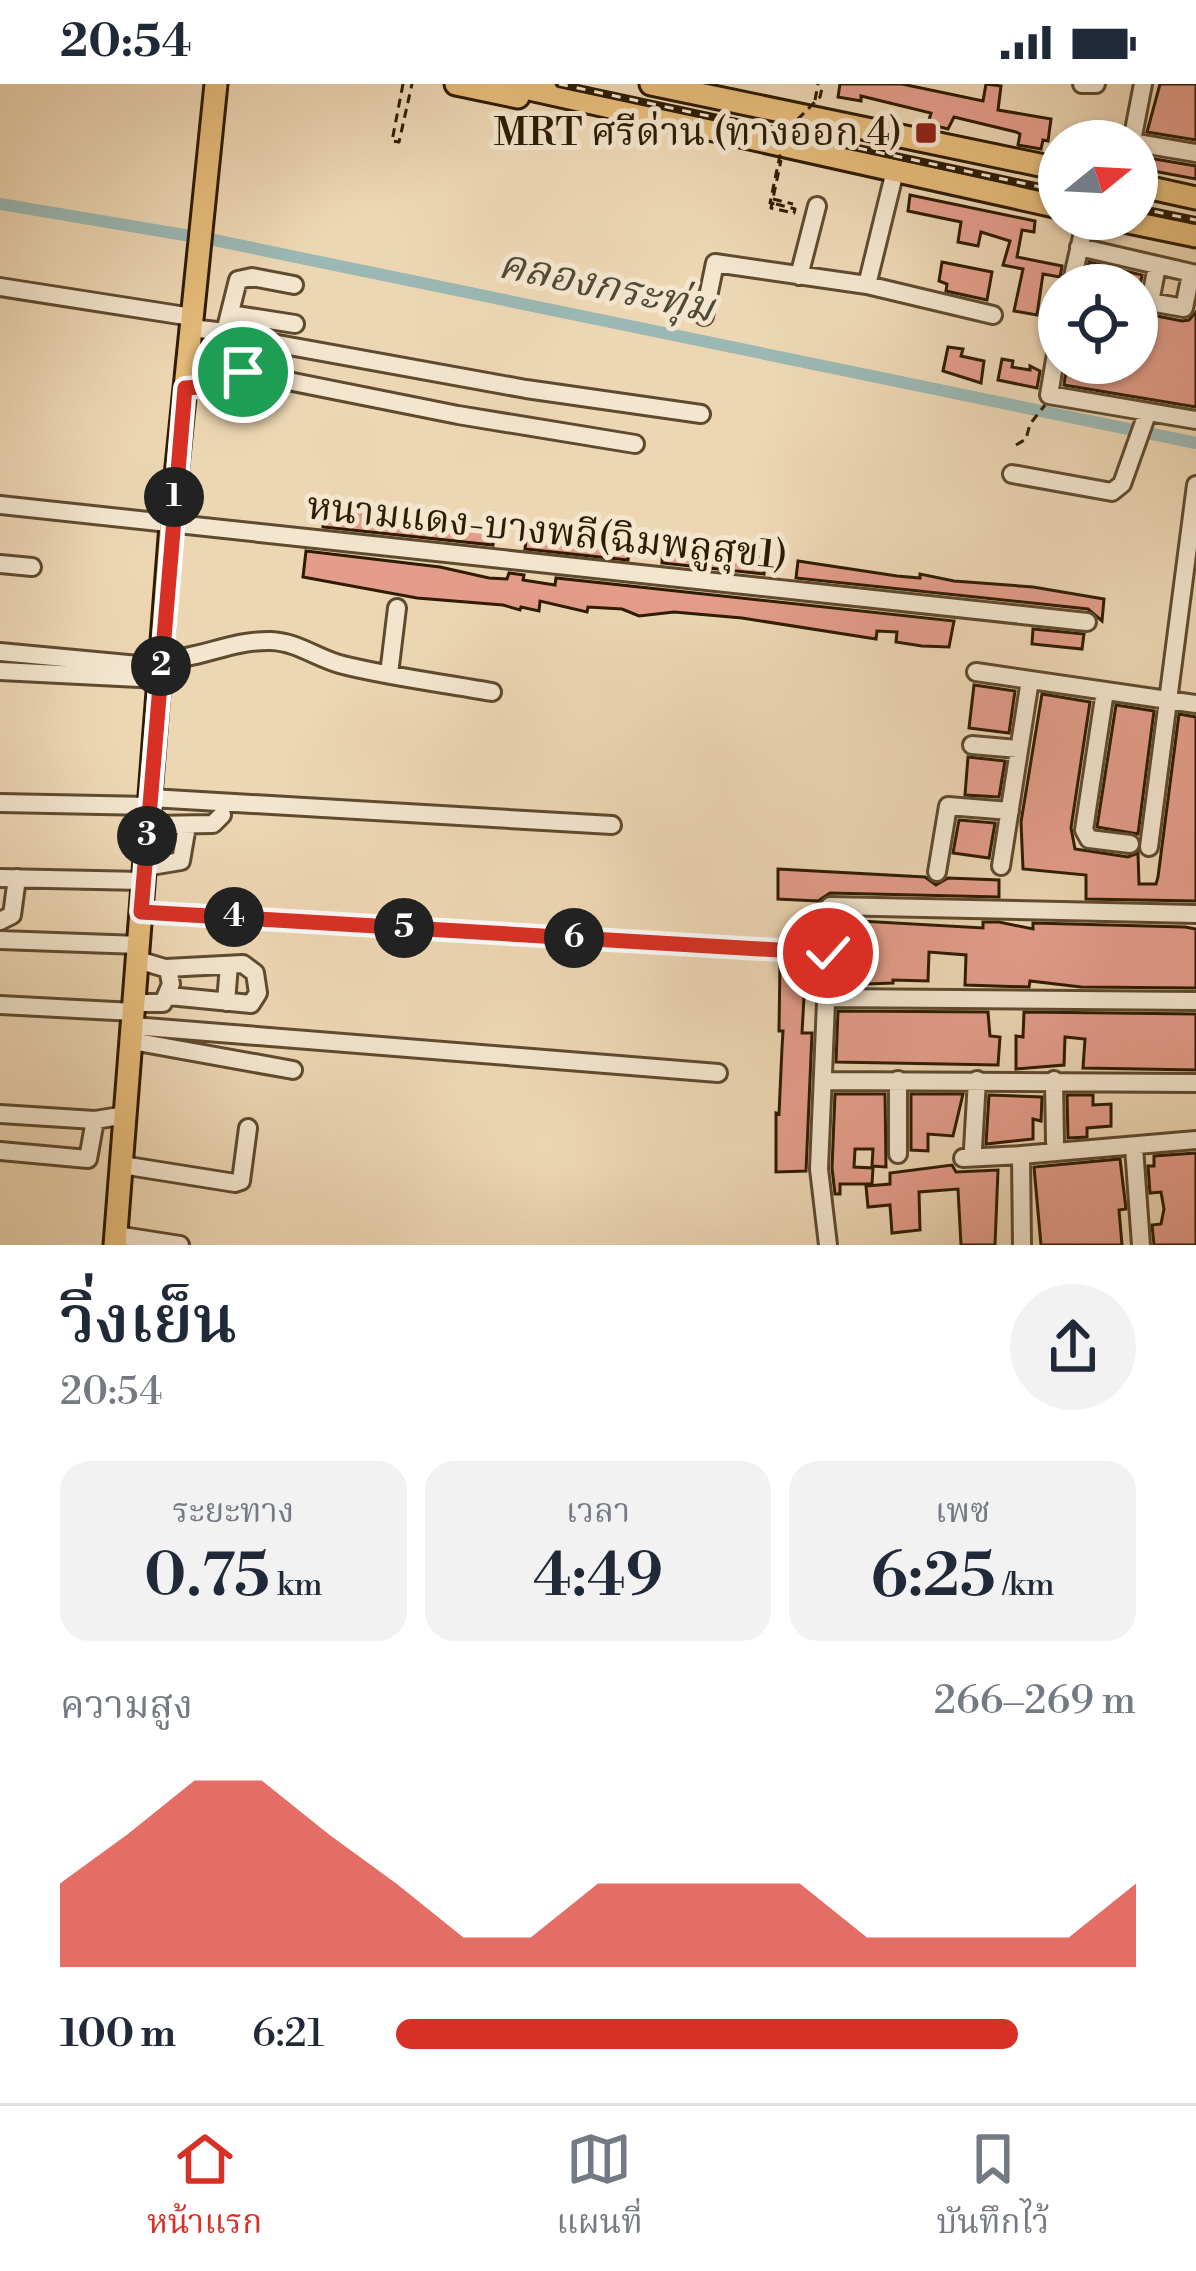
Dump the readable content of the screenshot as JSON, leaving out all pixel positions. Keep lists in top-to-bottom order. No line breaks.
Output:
{"streets":{"street":["หนามแดง-บางพลี(ฉิมพลูสุข1)"]},"water":["คลองกระทุ่ม"],"places":{"transit":["MRT ศรีด่าน (ทางออก 4)"]},"north":"right","page":{"status":"20:54","pins":["1","2","3","4","5","6"],"heading":["วิ่งเย็น","20:54"],"stats":[["ระยะทาง","0.75 km"],["เวลา","4:49"],["เพซ","6:25 /km"]],"chart":["ความสูง","266–269 m"],"list":[{"name":"100 m","note":"6:21"}],"tabs":["หน้าแรก","แผนที่","บันทึกไว้"]}}
